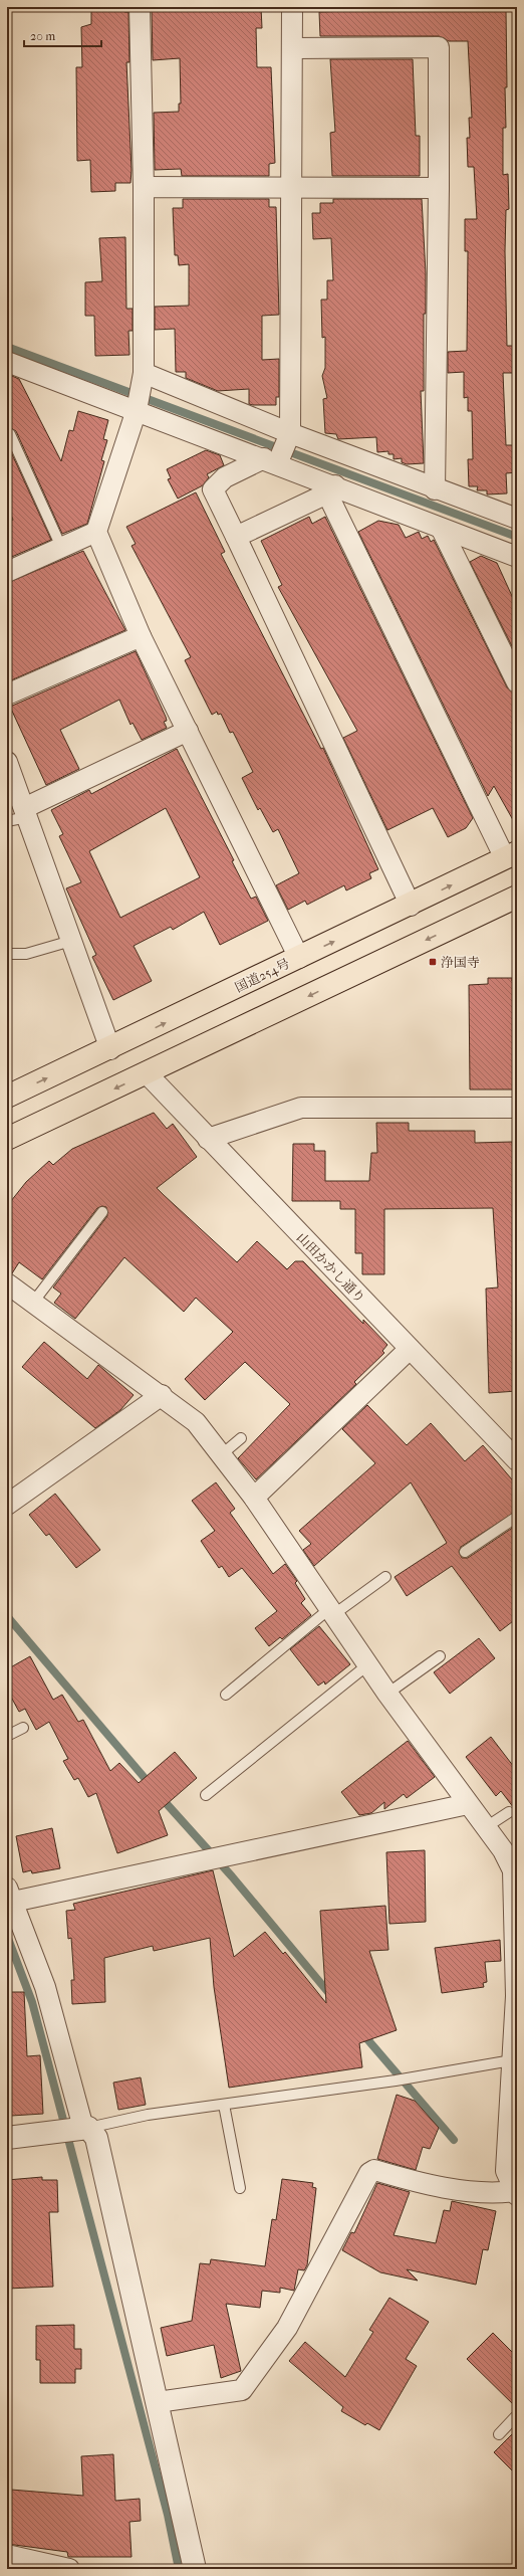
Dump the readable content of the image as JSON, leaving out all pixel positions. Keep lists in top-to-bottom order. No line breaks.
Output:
{"streets":{"highway":["国道254号"],"street":["山田かかし通り"]},"places":{"transit":["浄国寺"]},"scale_bar":"20 m"}
